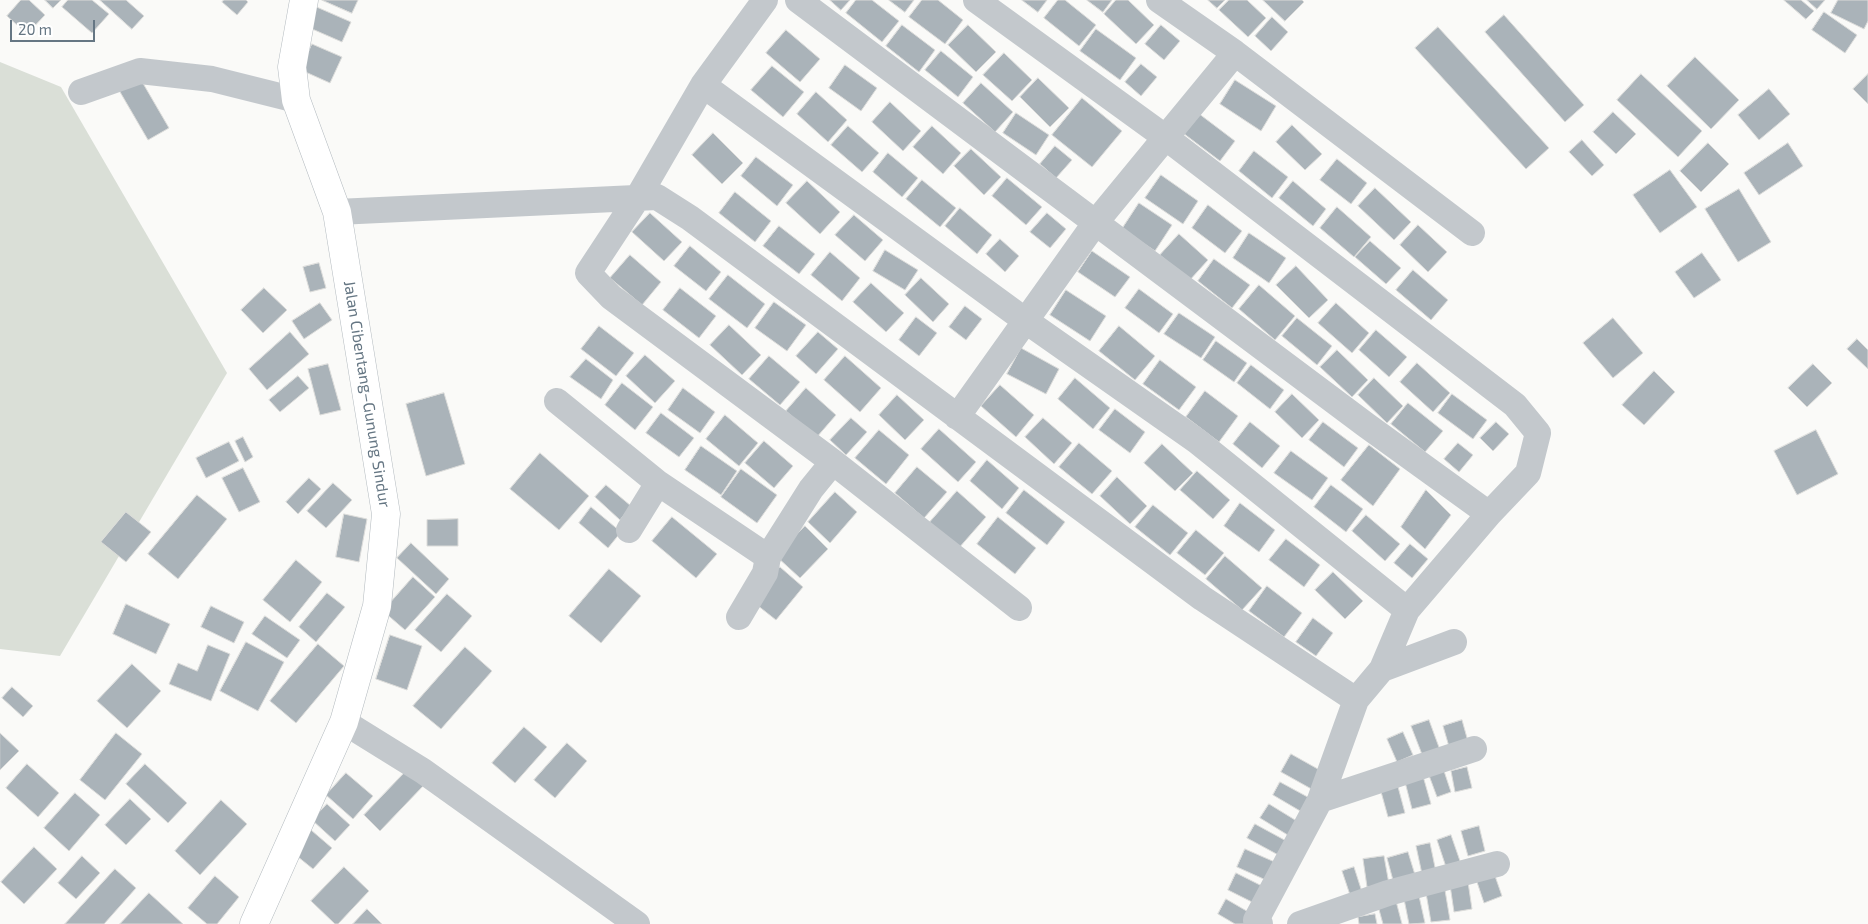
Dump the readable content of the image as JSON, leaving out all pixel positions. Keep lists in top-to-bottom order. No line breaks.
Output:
{"streets":{"street":["Jalan Cibentang–Gunung Sindur"]},"scale_bar":"20 m"}
